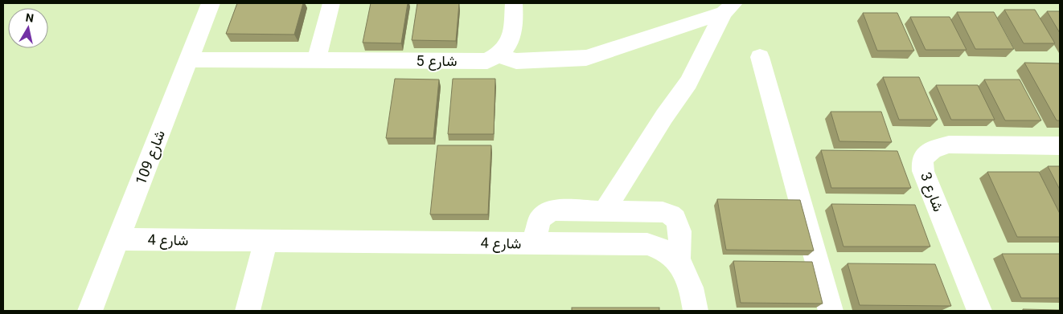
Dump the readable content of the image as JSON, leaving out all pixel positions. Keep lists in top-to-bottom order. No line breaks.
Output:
{"streets":{"street":["شارع 5","شارع 109","شارع 3","شارع 4"]},"crossings":[["شارع 5","شارع 109"],["شارع 109","شارع 4"]],"north":"top"}
